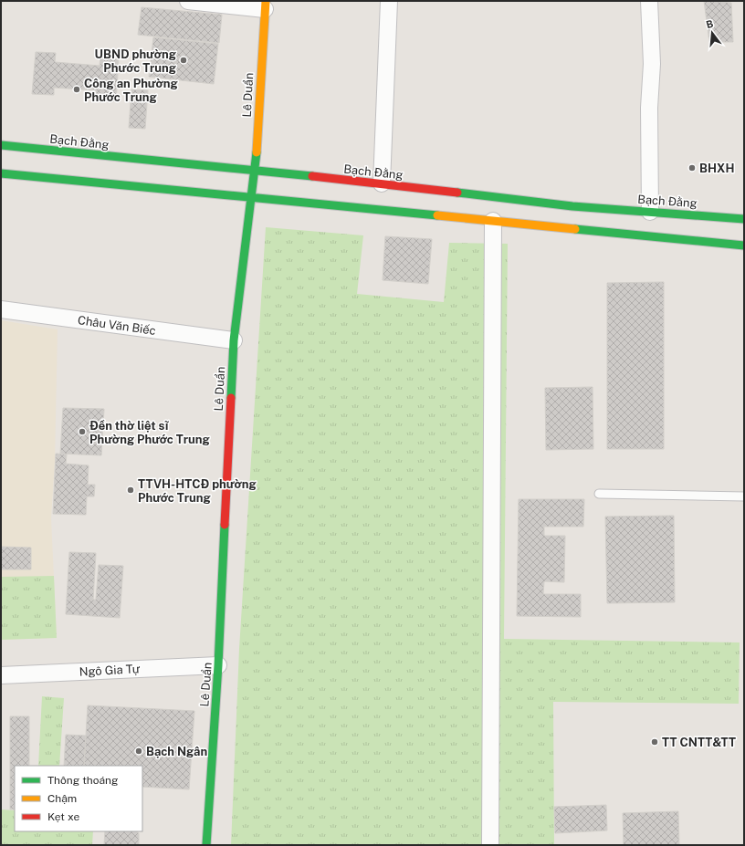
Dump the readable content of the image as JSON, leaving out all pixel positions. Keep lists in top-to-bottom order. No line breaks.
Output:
{"streets":{"street":["Lê Duẩn","Bạch Đằng","Châu Văn Biếc","Ngô Gia Tự"]},"crossings":[["Lê Duẩn","Bạch Đằng"],["Lê Duẩn","Châu Văn Biếc"],["Lê Duẩn","Ngô Gia Tự"]],"places":["UBND phường Phước Trung","Công an Phường Phước Trung","BHXH","Đền thờ liệt sĩ Phường Phước Trung","TTVH-HTCĐ phường Phước Trung","TT CNTT&TT","Bạch Ngân"],"legend":["Thông thoáng","Chậm","Kẹt xe"],"north":"top"}
